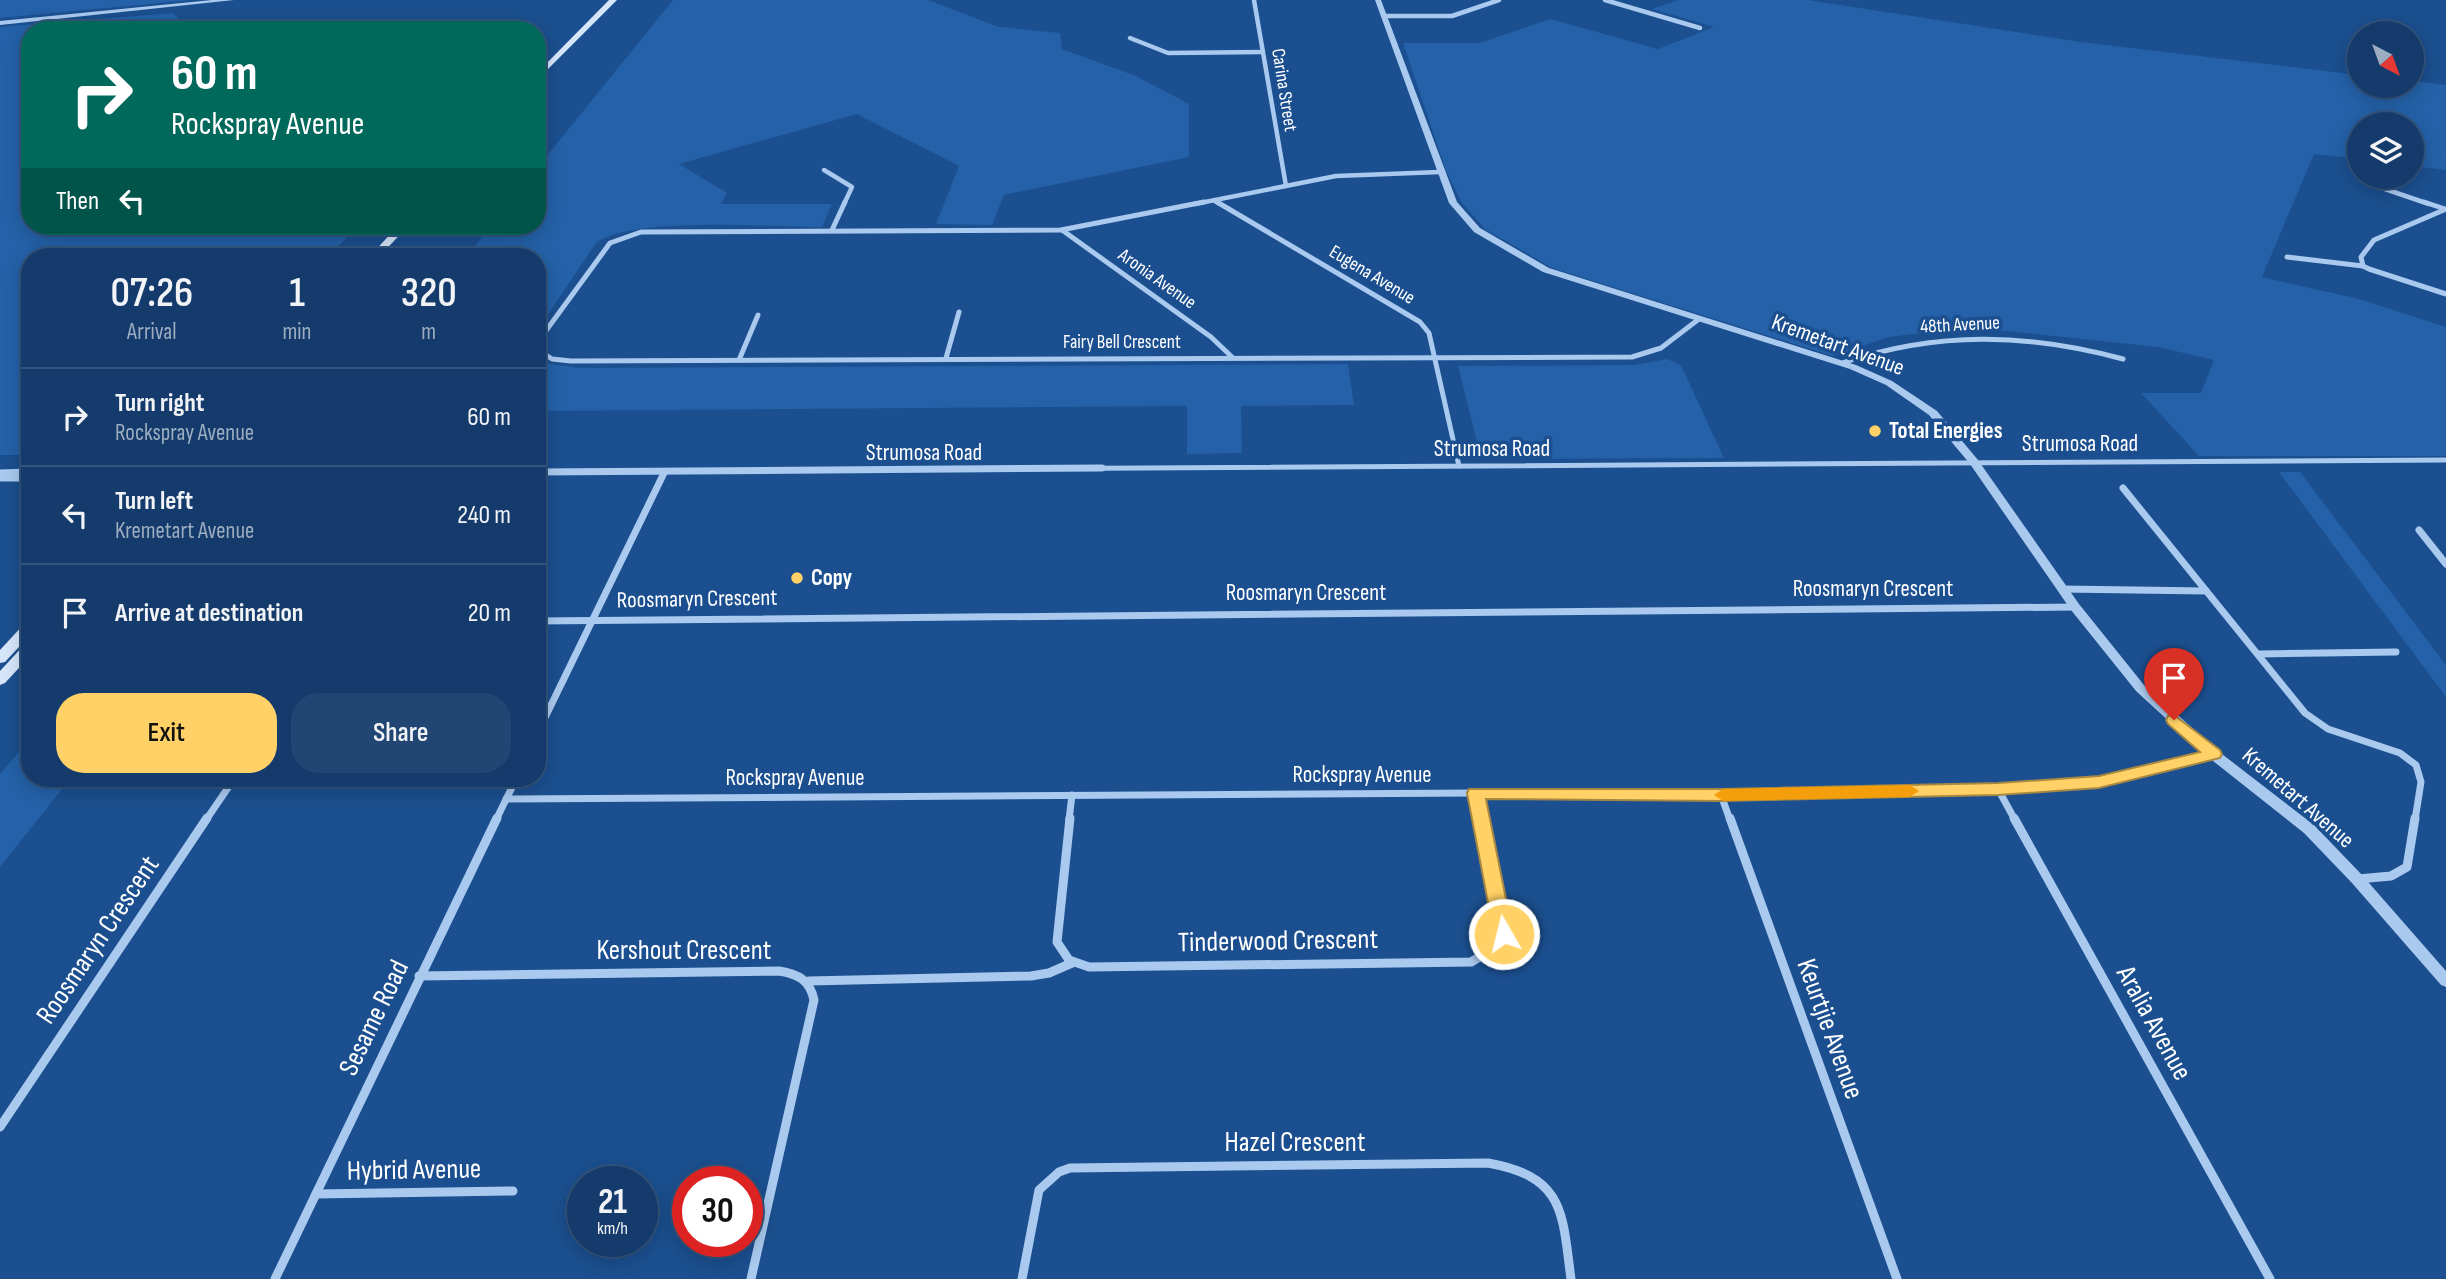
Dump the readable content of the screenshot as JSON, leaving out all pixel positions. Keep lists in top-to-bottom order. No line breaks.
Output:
{"streets":{"street":["Carina Street","Eugena Avenue","Aronia Avenue","48th Avenue","Fairy Bell Crescent","Kremetart Avenue","Strumosa Road","Roosmaryn Crescent","Rockspray Avenue","Tinderwood Crescent","Kershout Crescent","Sesame Road","Aralia Avenue","Keurtjie Avenue","Hazel Crescent","Hybrid Avenue"]},"crossings":[["Eugena Avenue","Fairy Bell Crescent"],["Eugena Avenue","Strumosa Road"],["Aronia Avenue","Fairy Bell Crescent"],["48th Avenue","Kremetart Avenue"],["Fairy Bell Crescent","Kremetart Avenue"],["Kremetart Avenue","Strumosa Road"],["Kremetart Avenue","Roosmaryn Crescent"],["Kremetart Avenue","Rockspray Avenue"],["Rockspray Avenue","Tinderwood Crescent"],["Rockspray Avenue","Sesame Road"],["Rockspray Avenue","Aralia Avenue"],["Rockspray Avenue","Keurtjie Avenue"],["Tinderwood Crescent","Kershout Crescent"],["Kershout Crescent","Sesame Road"],["Sesame Road","Hybrid Avenue"]],"places":["Total Energies","Copy"],"north":"bottom right","page":{"turn":["60 m","Rockspray Avenue"],"then":"Then","eta":["07:26","Arrival","1","min","320","m"],"list":[{"name":"Turn right","note":"Rockspray Avenue","value":"60 m"},{"name":"Turn left","note":"Kremetart Avenue","value":"240 m"},{"name":"Arrive at destination","value":"20 m"}],"buttons":["Exit","Share"],"speed":"21 km/h","limit":"30"}}
